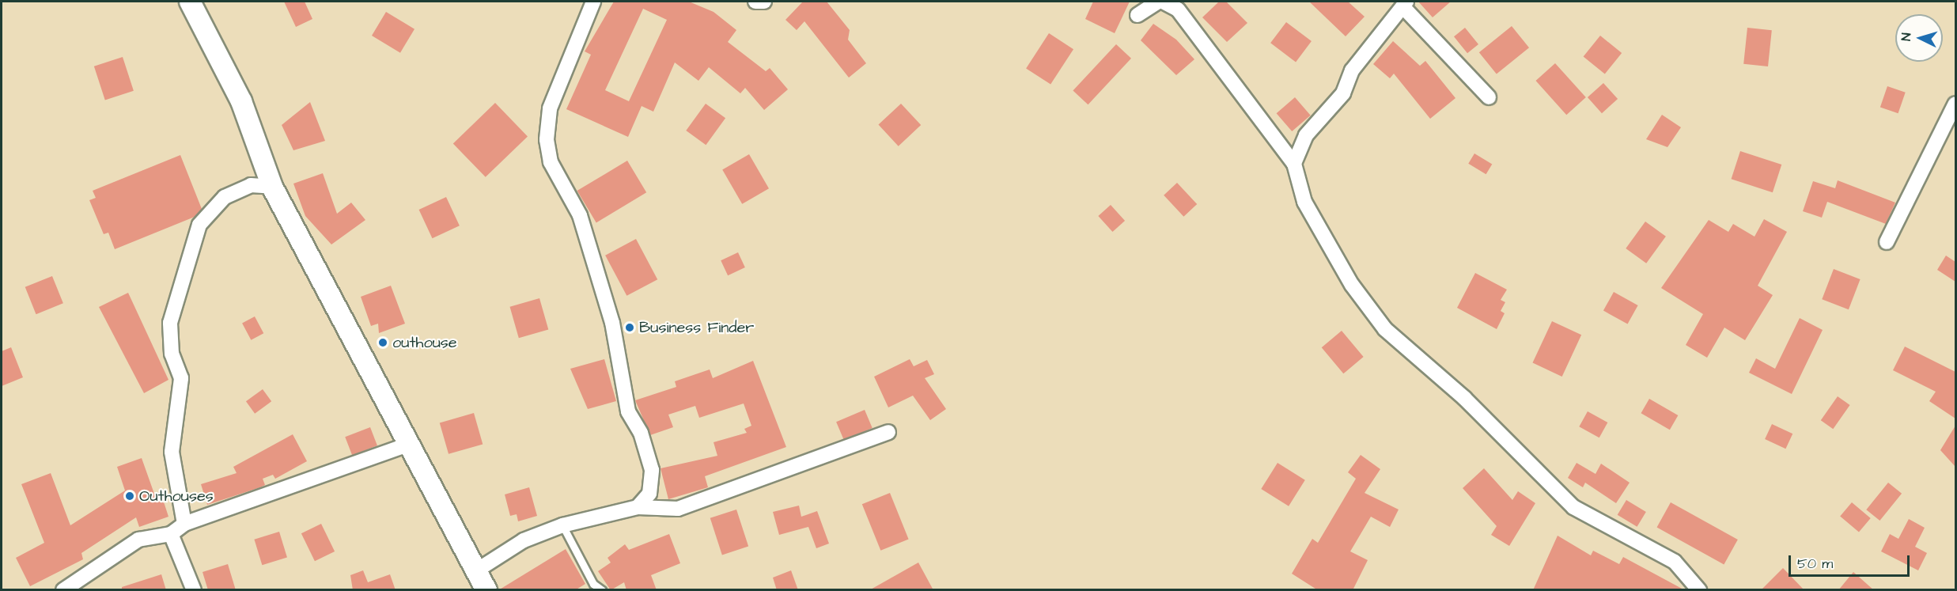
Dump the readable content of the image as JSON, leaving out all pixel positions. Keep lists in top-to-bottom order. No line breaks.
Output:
{"places":["Business Finder","outhouse","Outhouses"],"scale_bar":"50 m","north":"left"}
